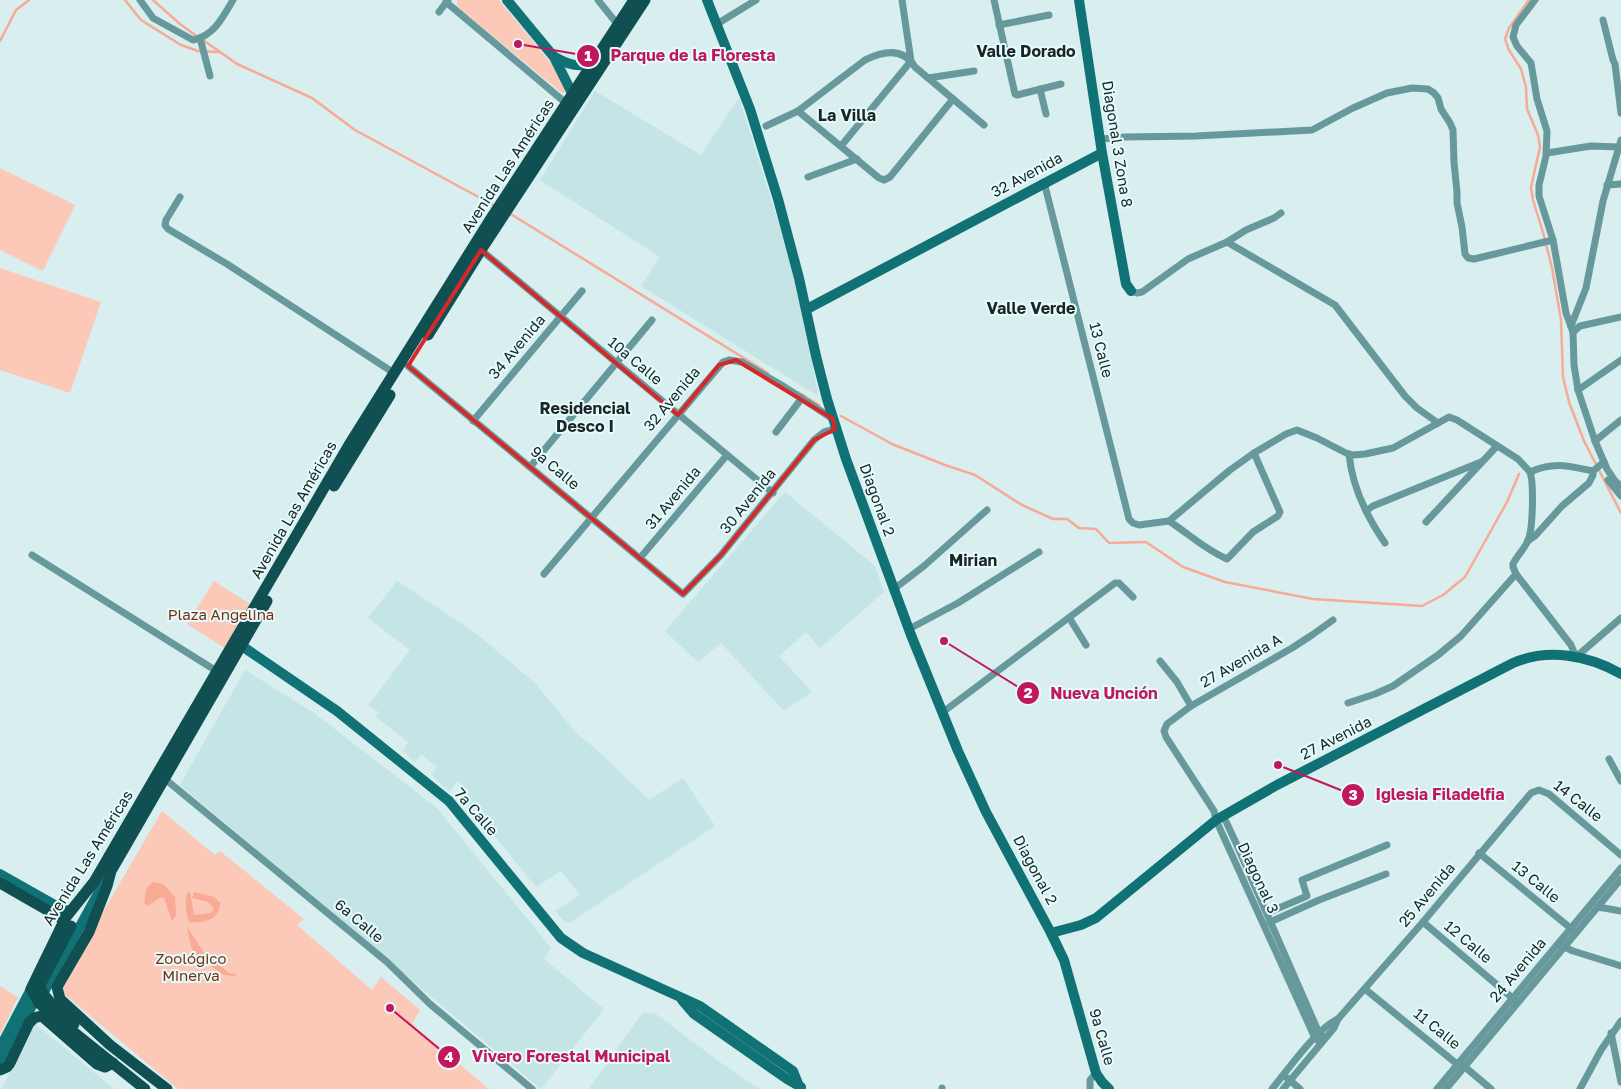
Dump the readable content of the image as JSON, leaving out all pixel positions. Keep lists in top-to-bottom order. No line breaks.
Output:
{"streets":{"main road":["Avenida Las Américas"],"street":["Diagonal 3 Zona 8","32 Avenida","34 Avenida","13 Calle","10a Calle","9a Calle","31 Avenida","Diagonal 2","30 Avenida","27 Avenida A","27 Avenida","14 Calle","7a Calle","Diagonal 3","25 Avenida","6a Calle","12 Calle","24 Avenida","11 Calle"]},"crossings":[["Diagonal 3 Zona 8","32 Avenida"],["Avenida Las Américas","10a Calle"],["Avenida Las Américas","9a Calle"],["Avenida Las Américas","7a Calle"],["Avenida Las Américas","6a Calle"],["32 Avenida","13 Calle"],["32 Avenida","10a Calle"],["32 Avenida","9a Calle"],["32 Avenida","Diagonal 2"],["32 Avenida","30 Avenida"],["34 Avenida","10a Calle"],["34 Avenida","9a Calle"],["13 Calle","25 Avenida"],["13 Calle","24 Avenida"],["10a Calle","31 Avenida"],["10a Calle","30 Avenida"],["9a Calle","31 Avenida"],["9a Calle","Diagonal 2"],["9a Calle","30 Avenida"],["Diagonal 2","30 Avenida"],["Diagonal 2","27 Avenida"],["27 Avenida A","Diagonal 3"],["27 Avenida","Diagonal 3"],["14 Calle","25 Avenida"],["Diagonal 3","25 Avenida"],["25 Avenida","12 Calle"],["25 Avenida","11 Calle"],["12 Calle","24 Avenida"],["24 Avenida","11 Calle"]],"districts":["Valle Dorado","La Villa","Valle Verde","Residencial Desco I","Mirian"],"parks":["Plaza Angelina","Zoológico Minerva"],"places":["Parque de la Floresta","Nueva Unción","Iglesia Filadelfia","Vivero Forestal Municipal"]}
